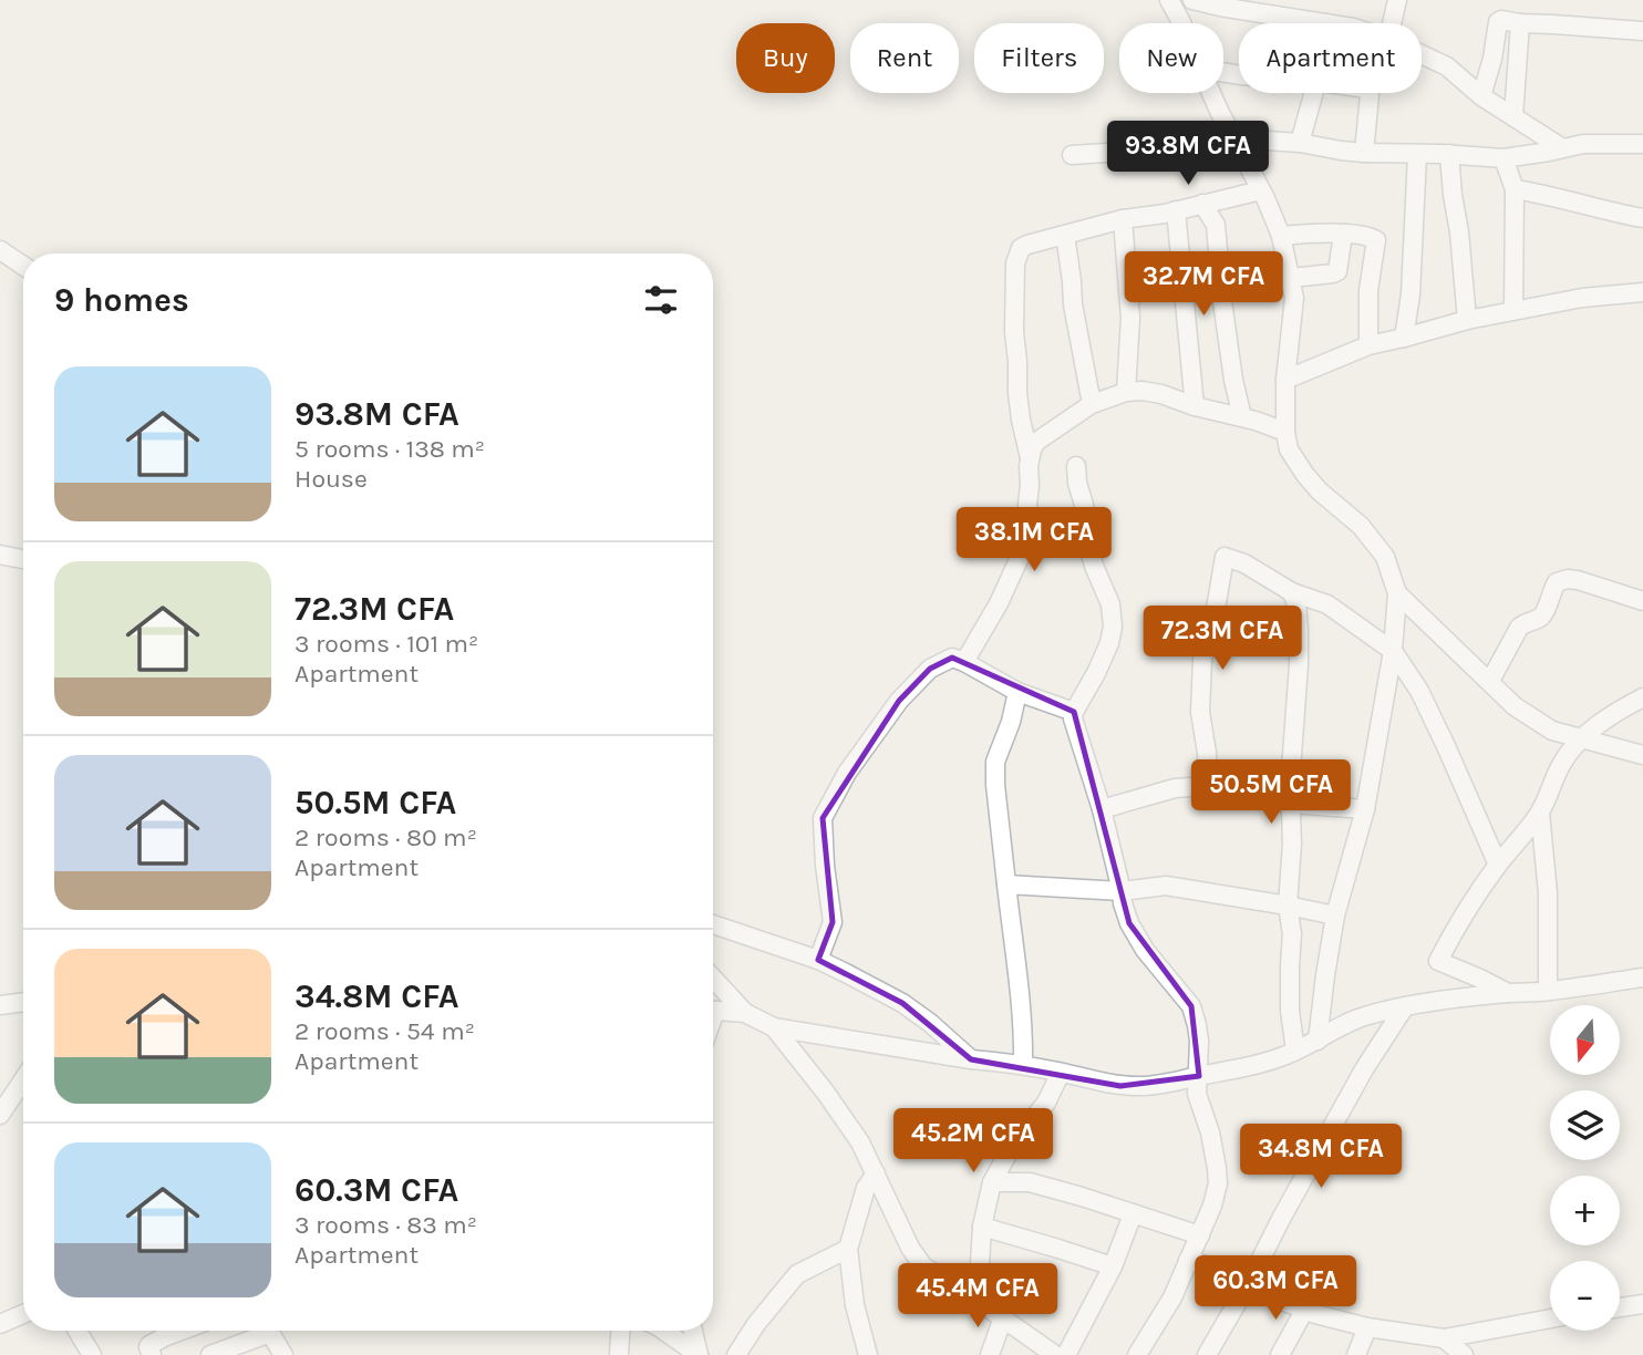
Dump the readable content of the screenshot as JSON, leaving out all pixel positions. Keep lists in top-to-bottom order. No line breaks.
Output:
{"north":"bottom","page":{"chip":["Buy","Rent","Filters","New","Apartment"],"price":["93.8M CFA","32.7M CFA","38.1M CFA","72.3M CFA","50.5M CFA","45.2M CFA","34.8M CFA","60.3M CFA","45.4M CFA"],"heading":"9 homes","list":[{"name":"93.8M CFA","note":"5 rooms · 138 m² · House"},{"name":"72.3M CFA","note":"3 rooms · 101 m² · Apartment"},{"name":"50.5M CFA","note":"2 rooms · 80 m² · Apartment"},{"name":"34.8M CFA","note":"2 rooms · 54 m² · Apartment"},{"name":"60.3M CFA","note":"3 rooms · 83 m² · Apartment"}],"map_buttons":["+","−"]}}
